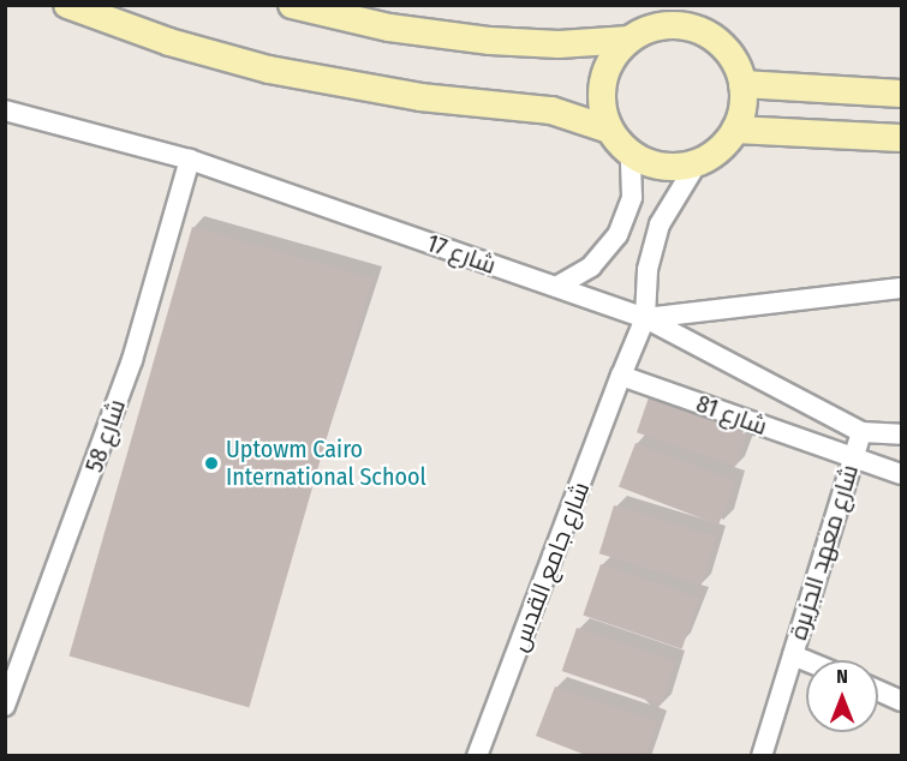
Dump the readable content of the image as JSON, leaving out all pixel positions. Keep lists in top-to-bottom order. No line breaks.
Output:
{"streets":{"street":["شارع 17","شارع 81","شارع 58","شارع معهد الجزيرة","شارع جامع القدس"]},"crossings":[["شارع 17","شارع 58"],["شارع 17","شارع معهد الجزيرة"],["شارع 81","شارع معهد الجزيرة"],["شارع 81","شارع جامع القدس"]],"places":["Uptowm Cairo International School"],"north":"top"}
